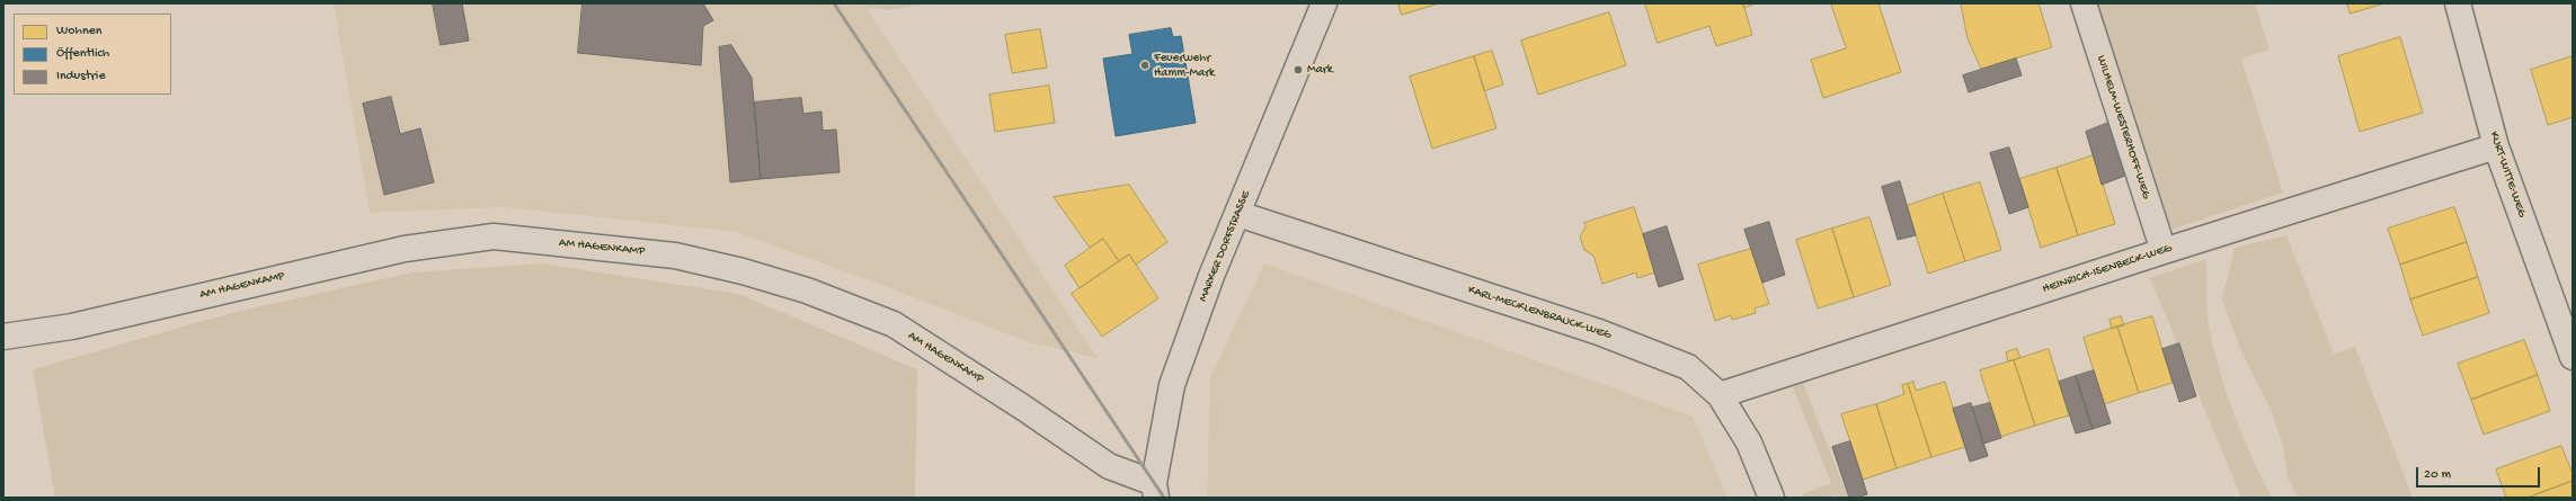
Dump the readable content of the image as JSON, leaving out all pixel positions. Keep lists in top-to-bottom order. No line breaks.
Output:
{"streets":{"street":["WILHELM-WESTERHOFF-WEG","KURT-WITTE-WEG","MARKER DORFSTRASSE","AM HAGENKAMP","HEINRICH-ISENBECK-WEG","KARL-MECKLENBRAUCK-WEG"]},"crossings":[["WILHELM-WESTERHOFF-WEG","HEINRICH-ISENBECK-WEG"],["KURT-WITTE-WEG","HEINRICH-ISENBECK-WEG"],["MARKER DORFSTRASSE","AM HAGENKAMP"],["MARKER DORFSTRASSE","KARL-MECKLENBRAUCK-WEG"],["HEINRICH-ISENBECK-WEG","KARL-MECKLENBRAUCK-WEG"]],"places":["Feuerwehr Hamm-Mark","Mark"],"legend":["Wohnen","Öffentlich","Industrie"],"scale_bar":"20 m"}
